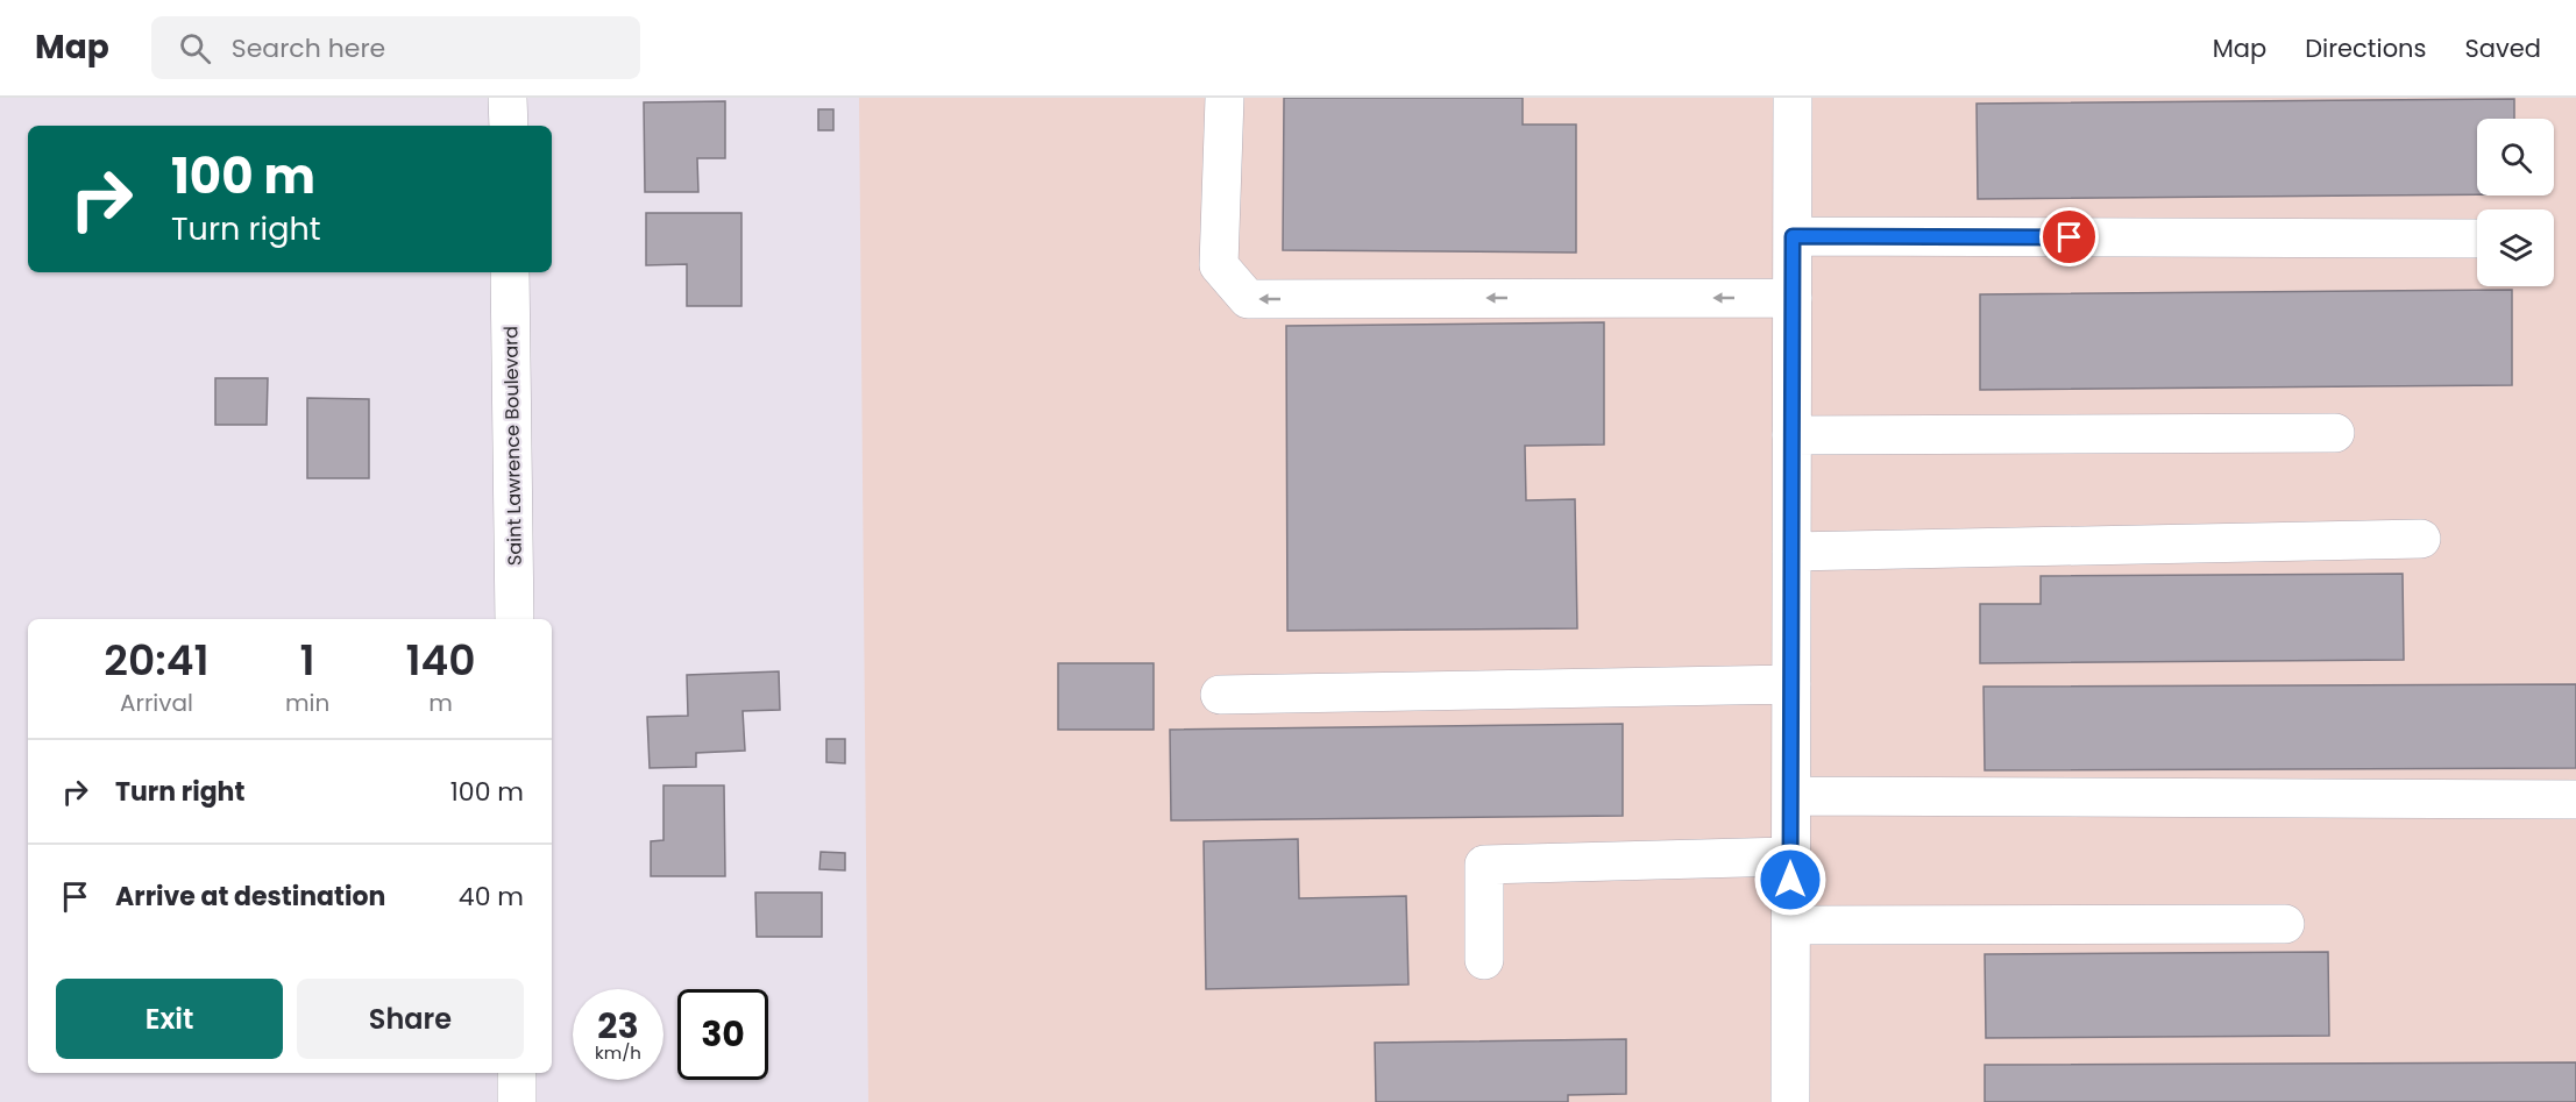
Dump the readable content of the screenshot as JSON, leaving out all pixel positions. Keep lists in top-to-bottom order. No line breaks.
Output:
{"streets":{"street":["Saint Lawrence Boulevard"]},"page":{"header":"Map","search":"Search here","nav":["Map","Directions","Saved"],"turn":["100 m","Turn right"],"eta":["20:41","Arrival","1","min","140","m"],"list":[{"name":"Turn right","value":"100 m"},{"name":"Arrive at destination","value":"40 m"}],"buttons":["Exit","Share"],"speed":"23 km/h","limit":"30"}}
